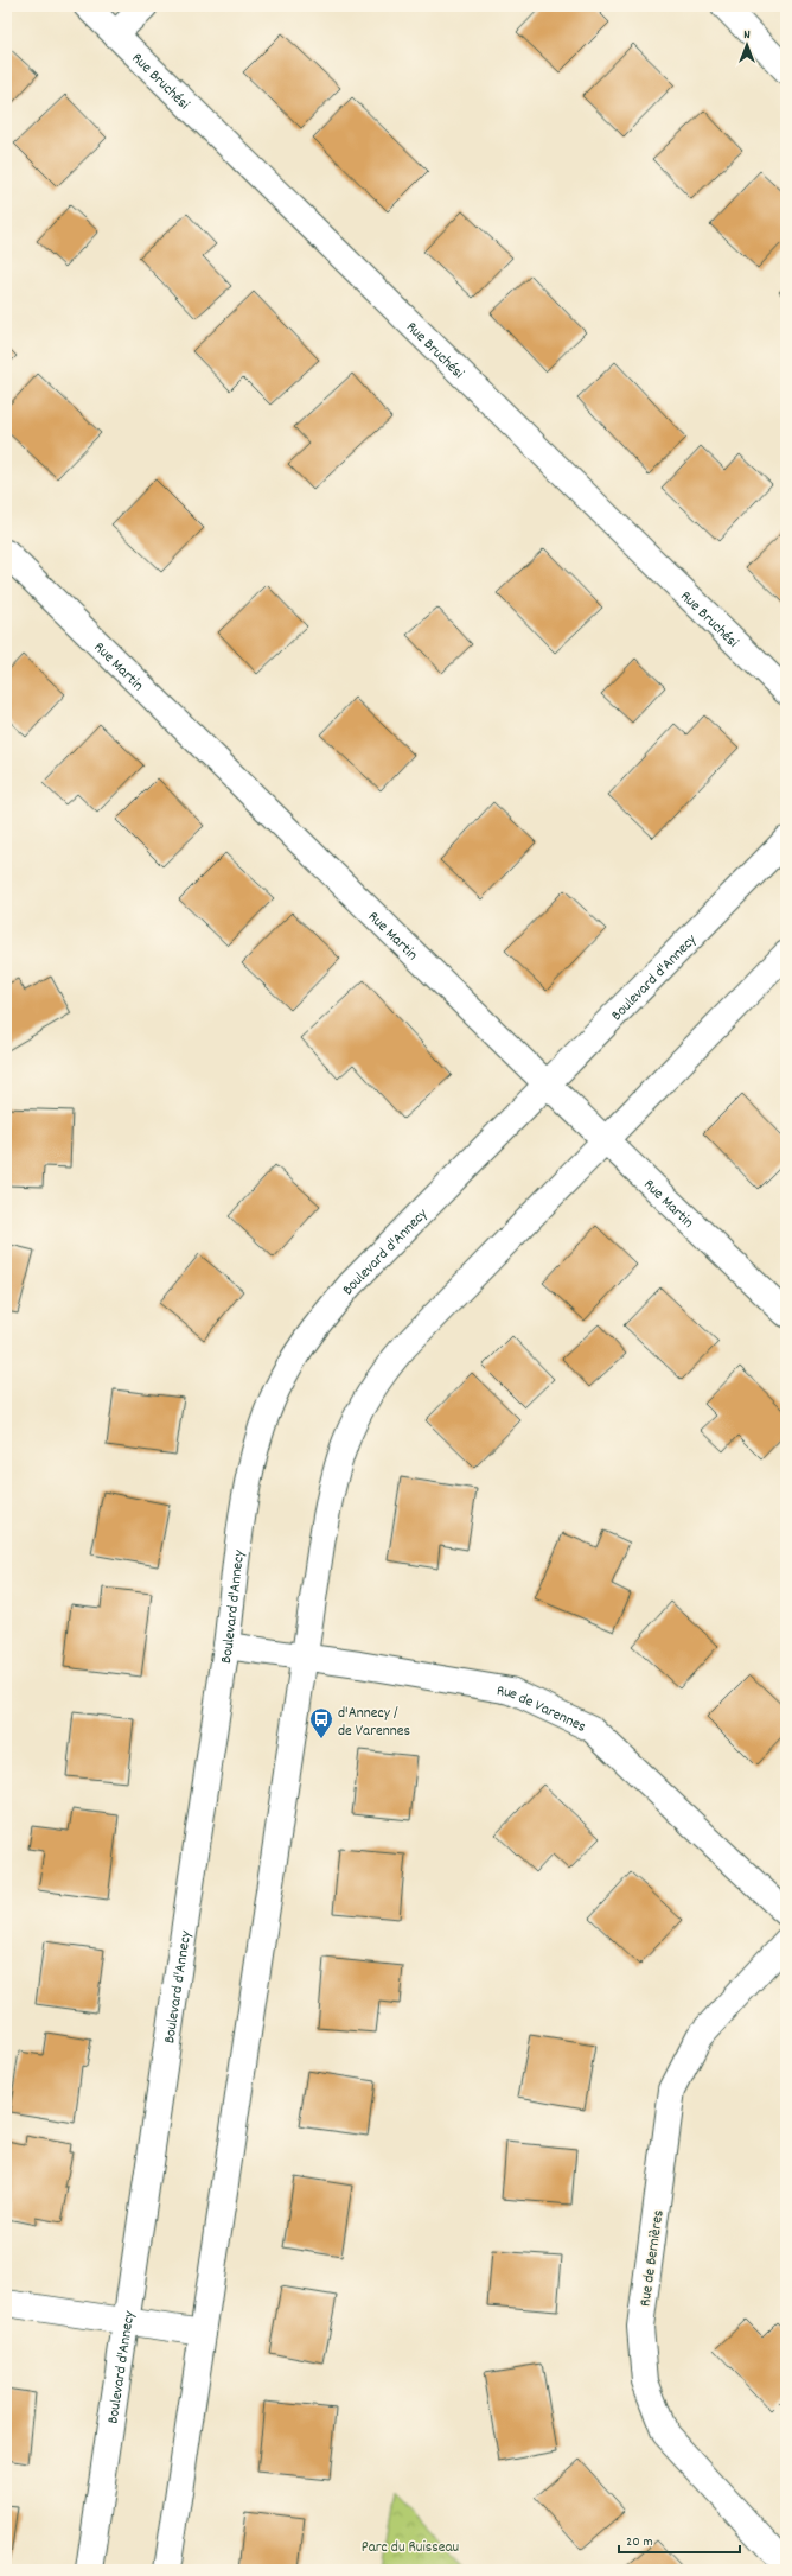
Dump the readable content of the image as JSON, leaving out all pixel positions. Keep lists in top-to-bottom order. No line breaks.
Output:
{"streets":{"street":["Rue Bruchési","Rue Martin","Boulevard d'Annecy","Rue de Varennes","Rue de Bernières"]},"crossings":[["Rue Martin","Boulevard d'Annecy"],["Boulevard d'Annecy","Rue de Varennes"]],"parks":["Parc du Ruisseau"],"places":{"bus stop":["d'Annecy / de Varennes"]},"scale_bar":"20 m","north":"top"}
